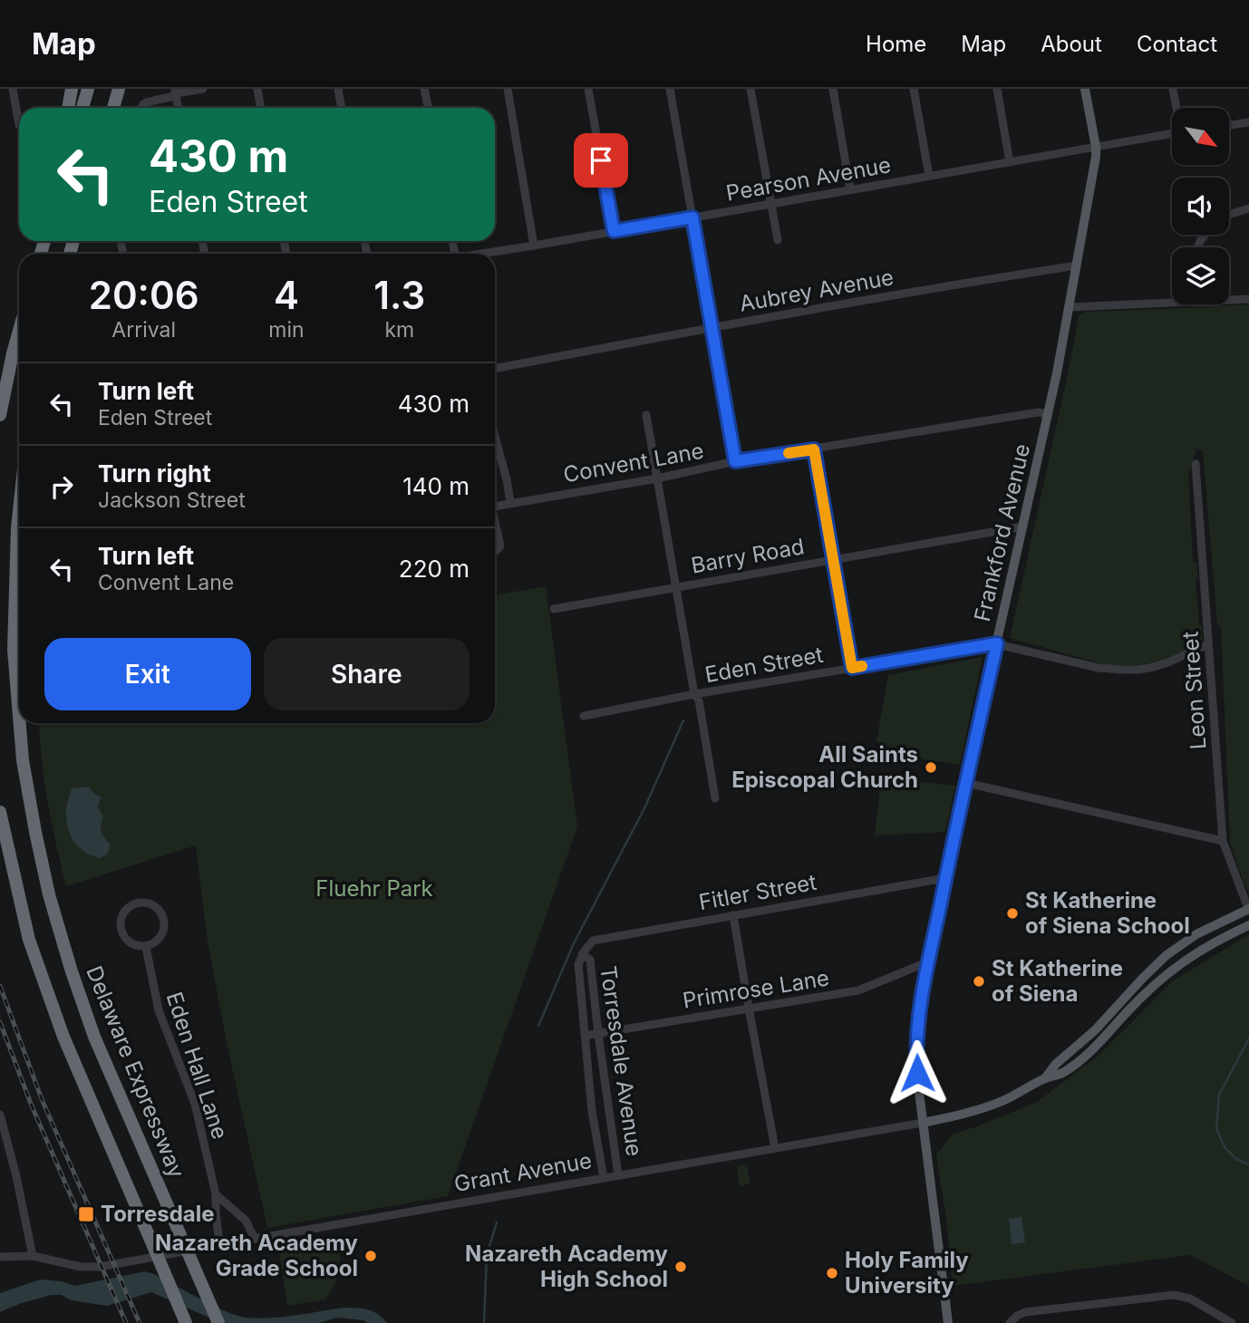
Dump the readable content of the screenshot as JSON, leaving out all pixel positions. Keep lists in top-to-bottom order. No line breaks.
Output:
{"streets":{"highway":["Delaware Expressway"],"main road":["Frankford Avenue","Grant Avenue"],"street":["Pearson Avenue","Aubrey Avenue","Convent Lane","Barry Road","Eden Street","Leon Street","Fitler Street","Primrose Lane","Torresdale Avenue","Eden Hall Lane"]},"crossings":[["Pearson Avenue","Frankford Avenue"],["Aubrey Avenue","Frankford Avenue"],["Convent Lane","Frankford Avenue"],["Frankford Avenue","Barry Road"],["Frankford Avenue","Eden Street"],["Frankford Avenue","Fitler Street"],["Frankford Avenue","Primrose Lane"],["Frankford Avenue","Grant Avenue"],["Eden Street","Leon Street"],["Leon Street","Grant Avenue"],["Fitler Street","Torresdale Avenue"],["Primrose Lane","Torresdale Avenue"],["Torresdale Avenue","Grant Avenue"],["Eden Hall Lane","Grant Avenue"]],"parks":["Fluehr Park"],"places":{"other":["All Saints Episcopal Church","St Katherine of Siena School","St Katherine of Siena","Nazareth Academy Grade School","Nazareth Academy High School","Holy Family University"],"transit":["Torresdale"]},"north":"bottom right","page":{"header":"Map","nav":["Home","Map","About","Contact"],"turn":["430 m","Eden Street"],"eta":["20:06","Arrival","4","min","1.3","km"],"list":[{"name":"Turn left","note":"Eden Street","value":"430 m"},{"name":"Turn right","note":"Jackson Street","value":"140 m"},{"name":"Turn left","note":"Convent Lane","value":"220 m"}],"buttons":["Exit","Share"]}}
